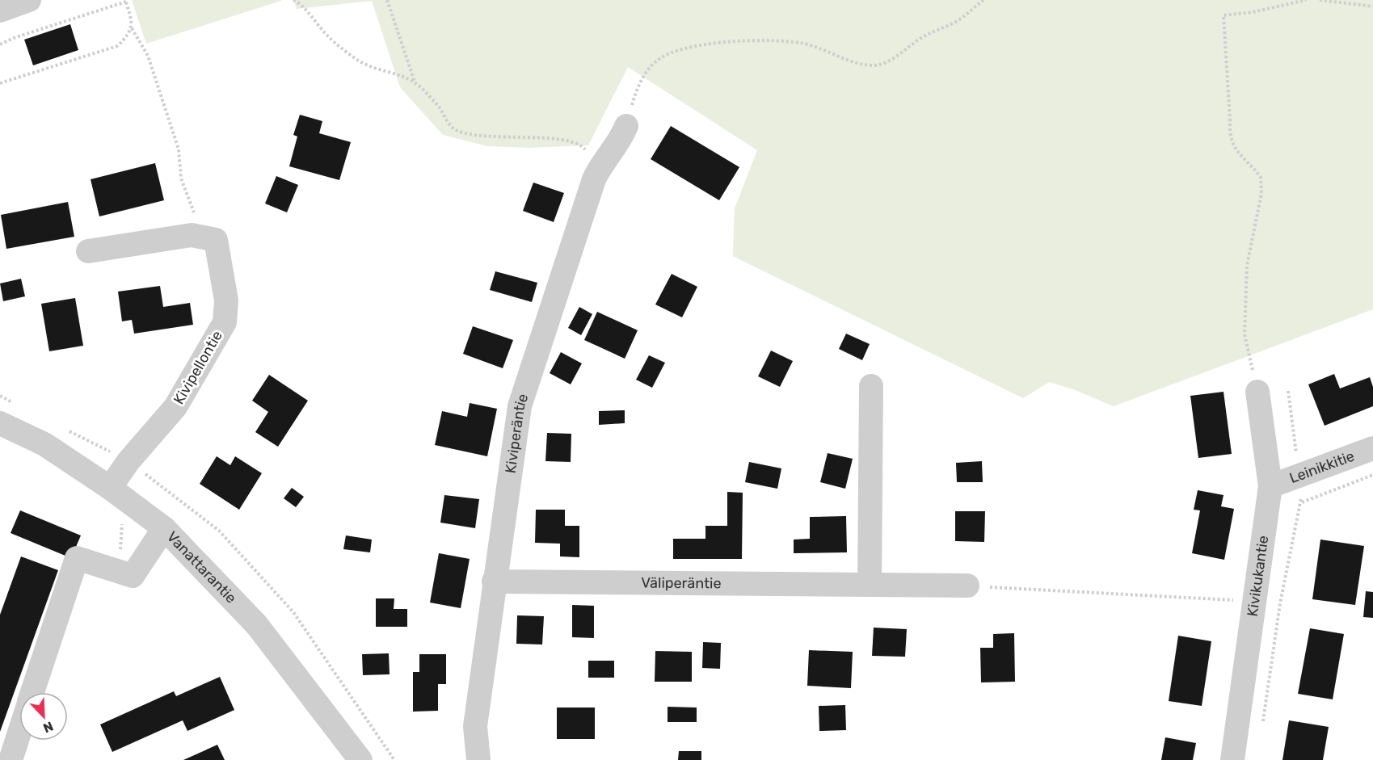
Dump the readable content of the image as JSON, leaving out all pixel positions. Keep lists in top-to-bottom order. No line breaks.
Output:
{"streets":{"street":["Kivipellontie","Kiviperäntie","Leinikkitie","Vanattarantie","Kivikukantie","Väliperäntie"]},"crossings":[["Kivipellontie","Vanattarantie"],["Kiviperäntie","Väliperäntie"],["Leinikkitie","Kivikukantie"]],"north":"bottom right"}
